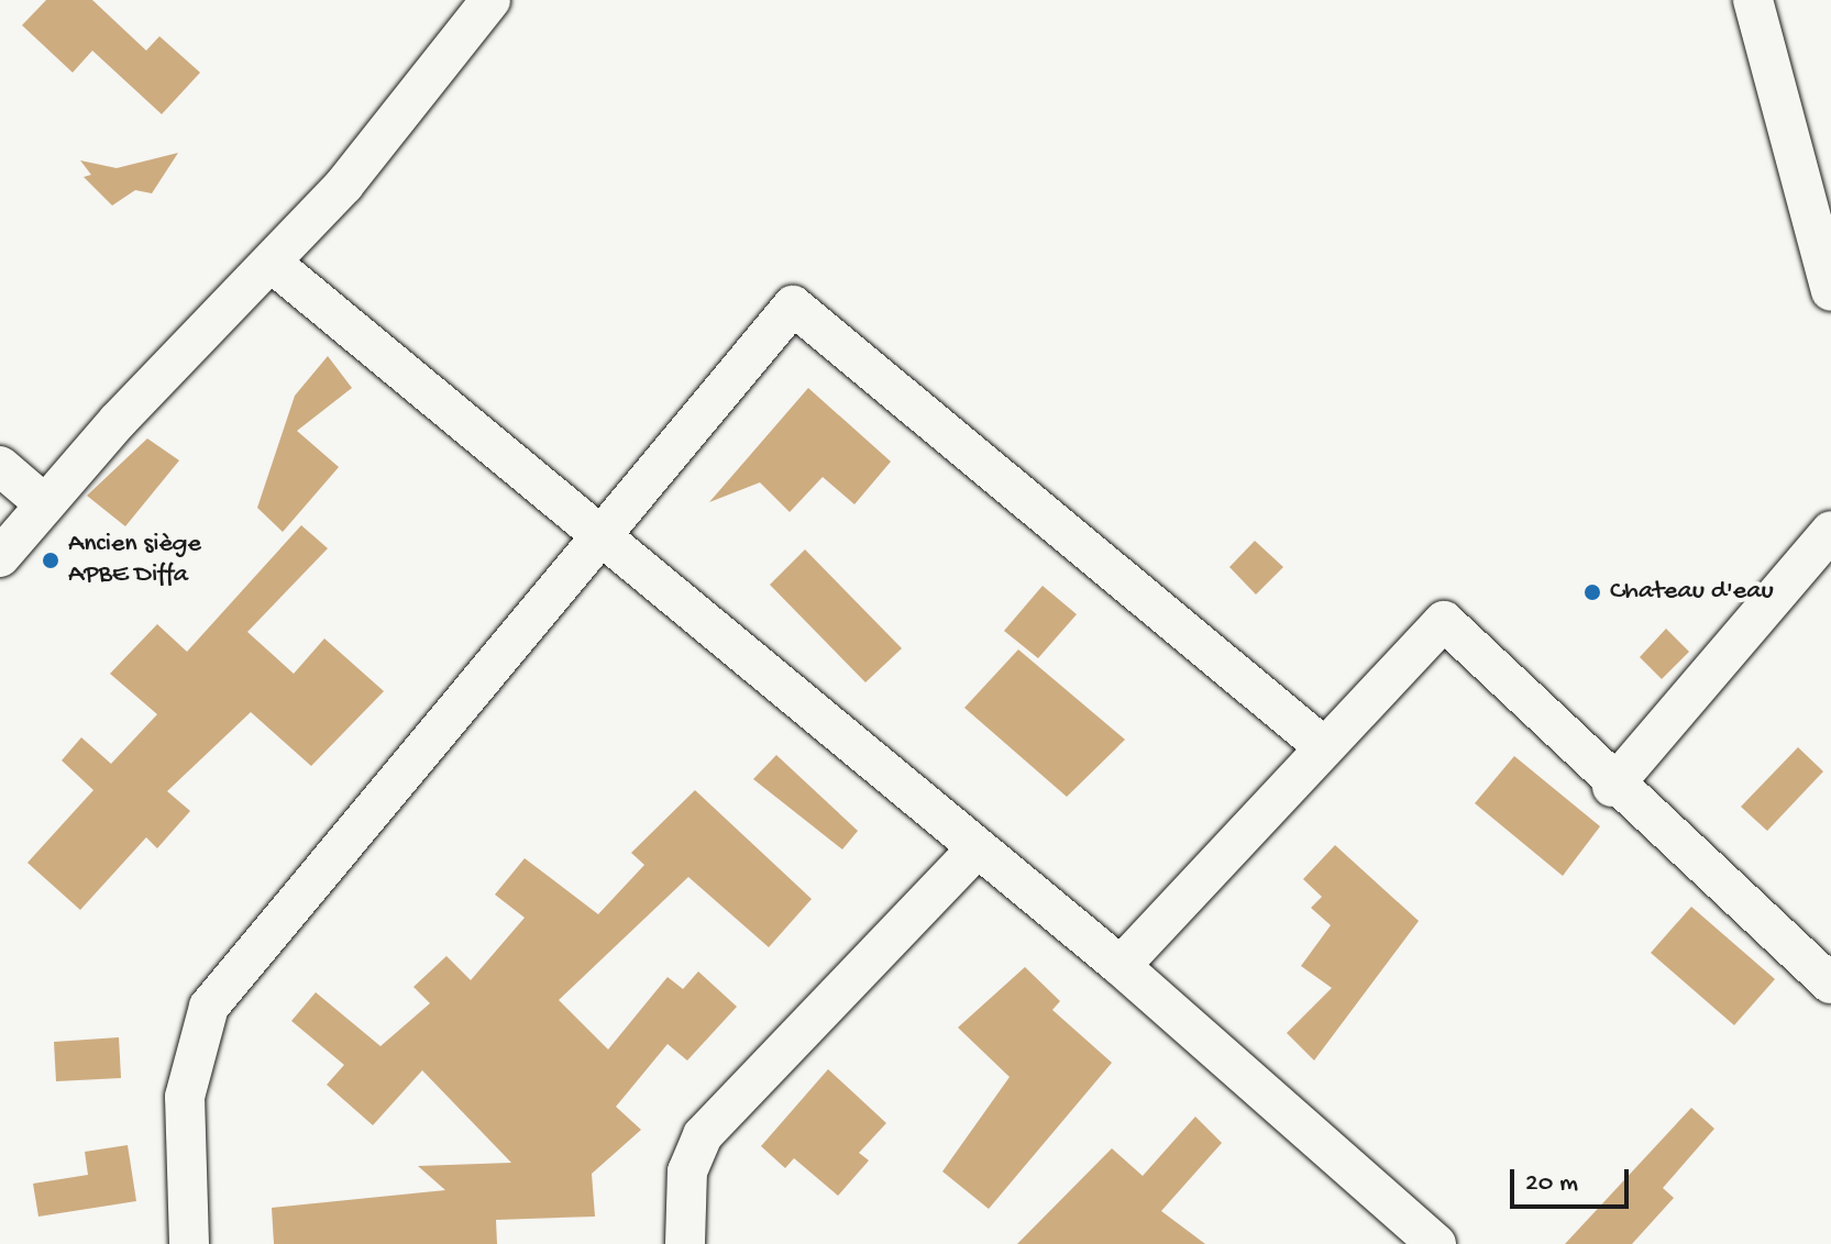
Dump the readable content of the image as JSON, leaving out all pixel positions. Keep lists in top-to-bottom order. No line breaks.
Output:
{"places":["Ancien siège APBE Diffa","Chateau d'eau"],"scale_bar":"20 m"}
